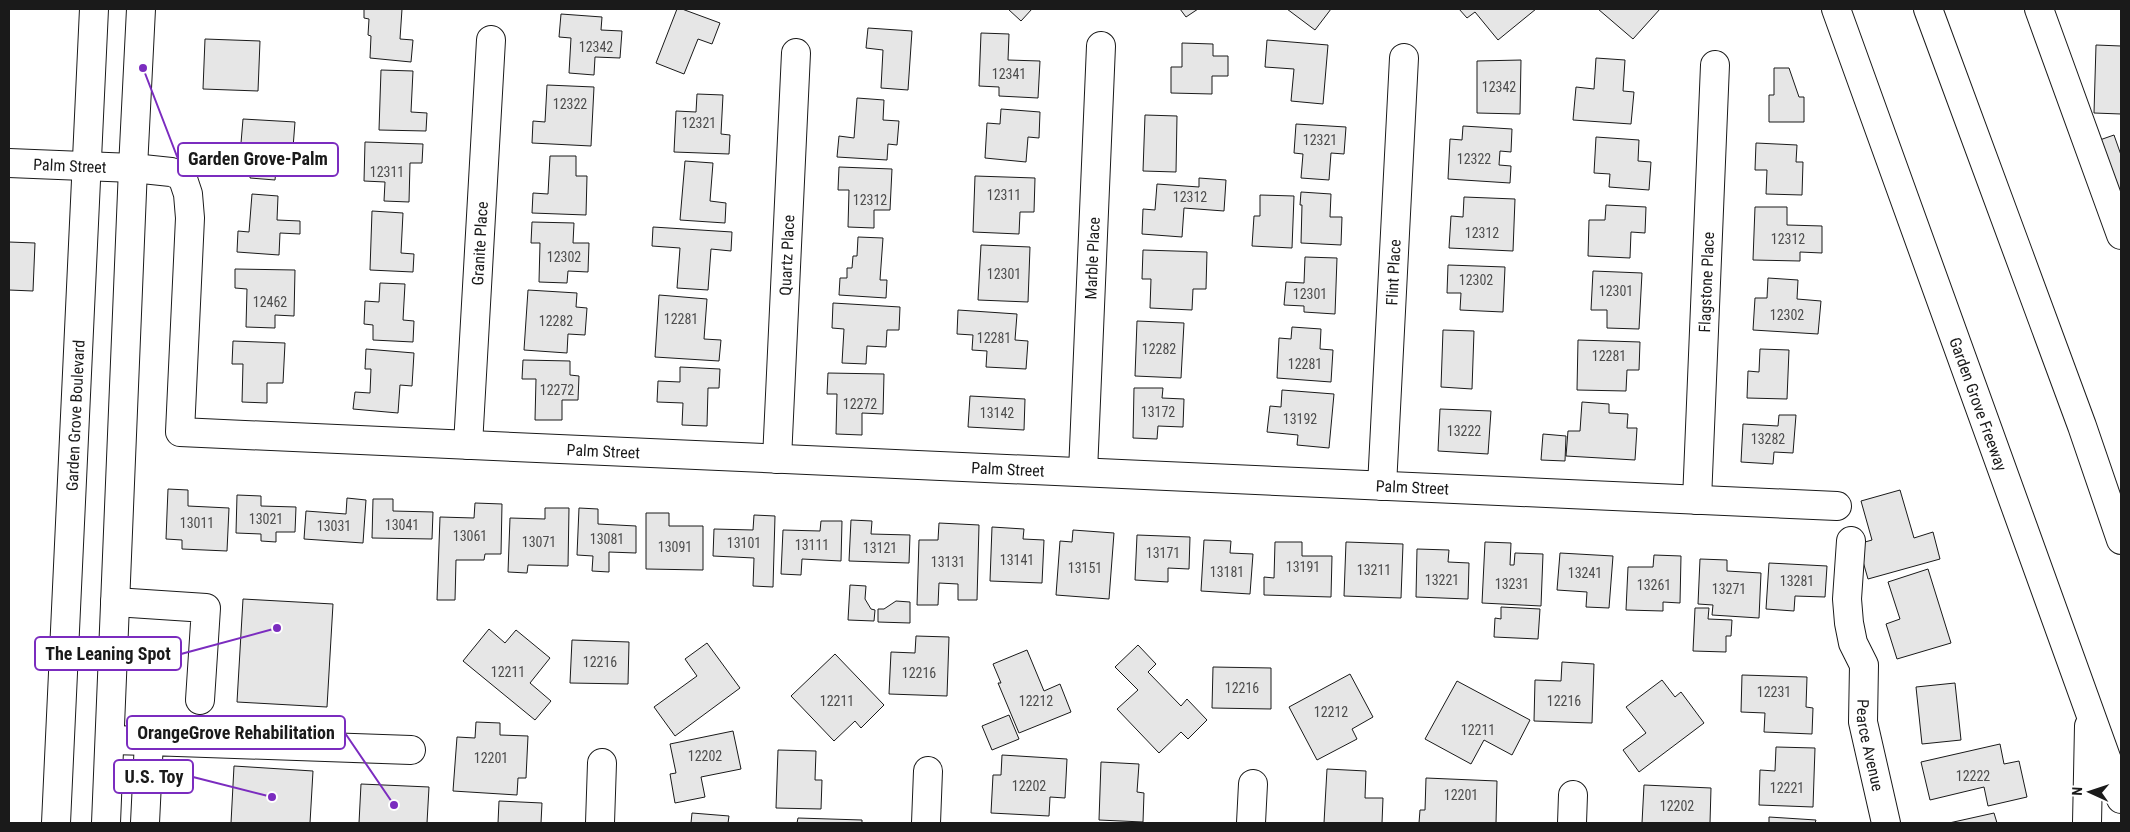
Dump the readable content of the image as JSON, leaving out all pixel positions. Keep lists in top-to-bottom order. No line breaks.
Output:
{"streets":{"main road":["Palm Street","Granite Place","Quartz Place","Marble Place","Flint Place","Flagstone Place","Garden Grove Freeway","Garden Grove Boulevard","Pearce Avenue"]},"crossings":[["Palm Street","Granite Place"],["Palm Street","Quartz Place"],["Palm Street","Marble Place"],["Palm Street","Flint Place"],["Palm Street","Flagstone Place"],["Palm Street","Garden Grove Boulevard"]],"places":["Garden Grove-Palm","The Leaning Spot","U.S. Toy","OrangeGrove Rehabilitation"],"house_numbers":["12342","12341","12342","12322","12321","12321","12322","12311","12311","12312","12312","12312","12312","12302","12301","12302","12301","12301","12462","12302","12281","12282","12281","12282","12281","12281","12272","12272","13172","13142","13192","13222","13282","13021","13011","13041","13031","13061","13081","13071","13101","13111","13091","13121","13171","13141","13131","13191","13151","13211","13181","13241","13221","13281","13231","13261","13271","12216","12211","12216","12216","12231","12211","12212","12216","12212","12211","12202","12201","12222","12202","12221","12201","12202"],"north":"left"}
